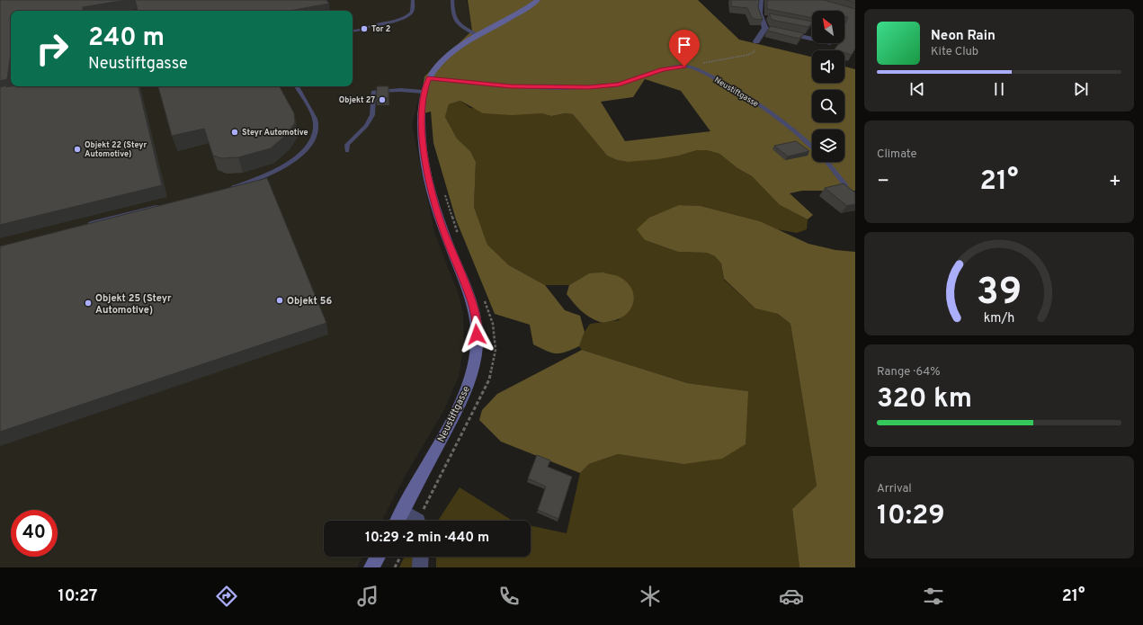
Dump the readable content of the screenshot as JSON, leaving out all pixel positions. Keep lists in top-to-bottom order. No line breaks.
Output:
{"streets":{"street":["Neustiftgasse"]},"places":["Tor 2","Objekt 27","Steyr Automotive","Objekt 22 (Steyr Automotive)","Objekt 56","Objekt 25 (Steyr Automotive)"],"north":"top left","page":{"turn":["240 m","Neustiftgasse"],"song":["Neon Rain","Kite Club"],"tile":["Climate",["Range · 64%","320 km"],["Arrival","10:29"]],"heat":["−","21°","+"],"limit":"40","trip":"10:29 · 2 min · 440 m","tabs":["10:27","21°"],"gauge":["39","km/h"]}}
